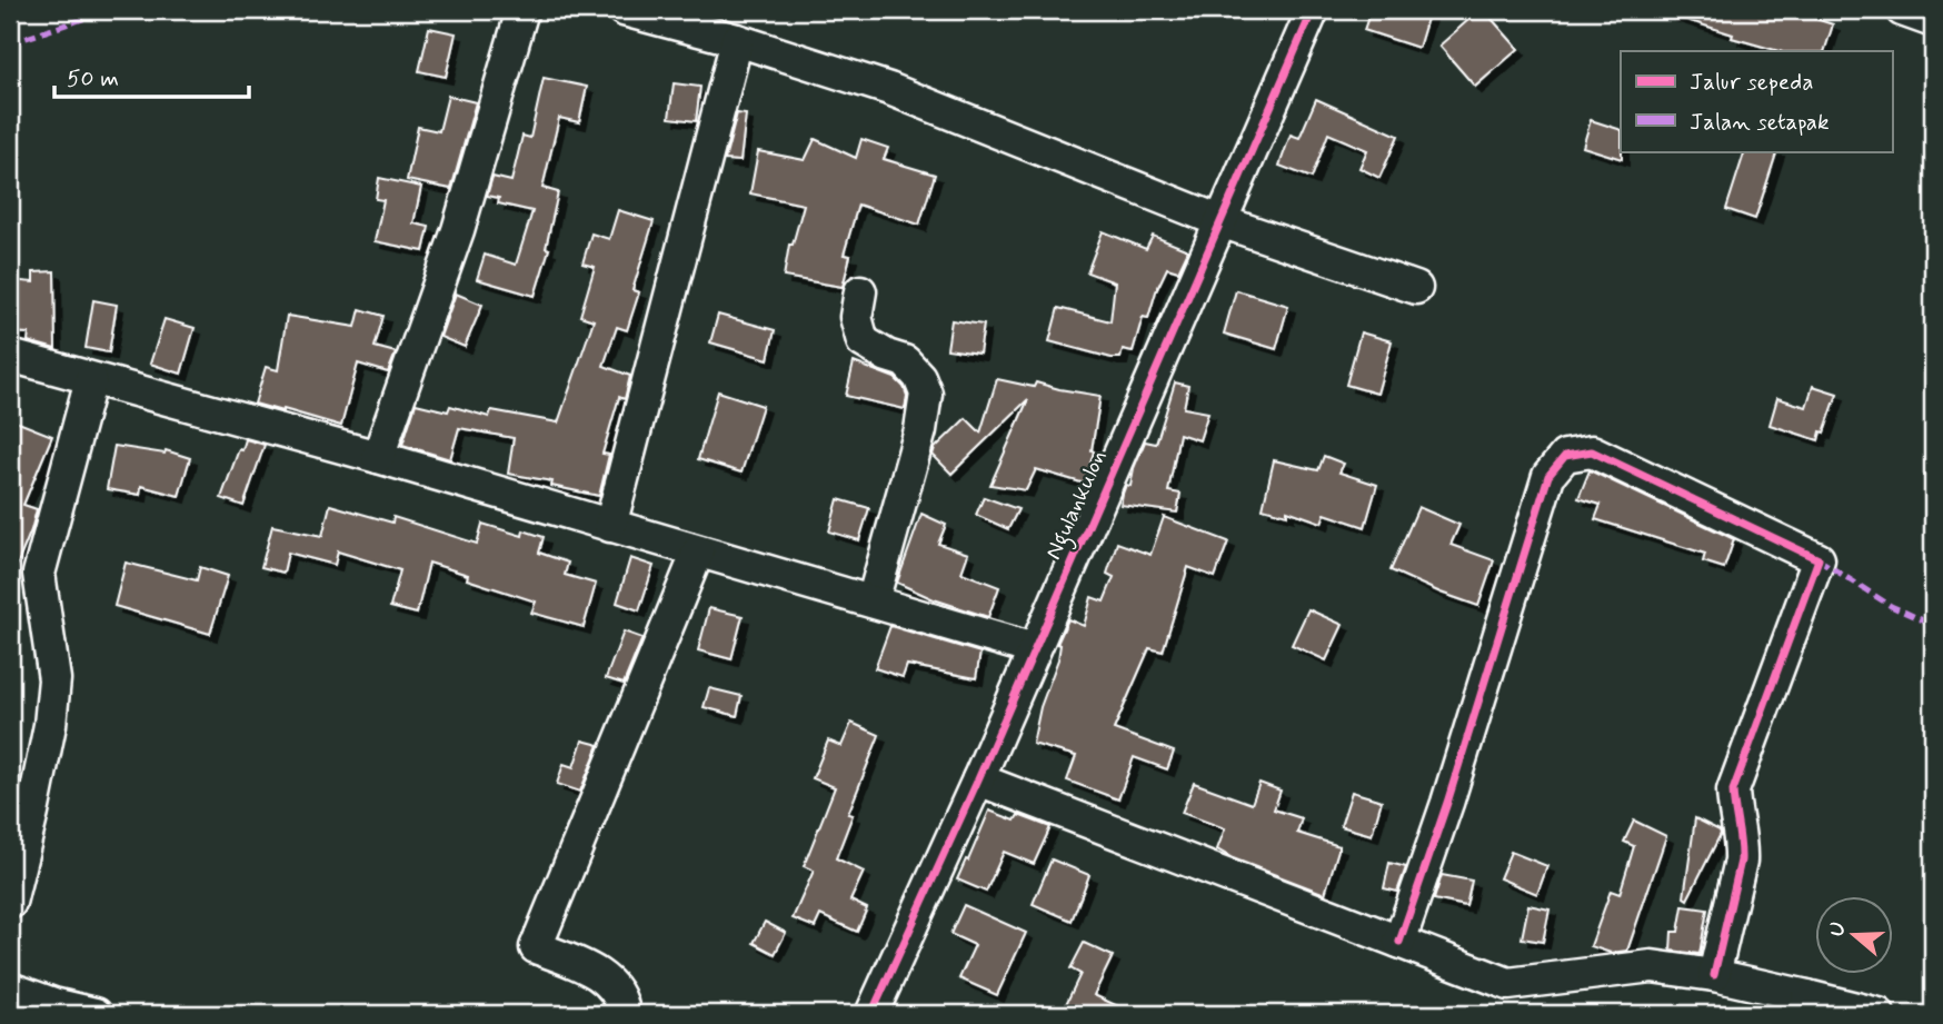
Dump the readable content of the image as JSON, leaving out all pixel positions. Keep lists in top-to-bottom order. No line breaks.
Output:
{"streets":{"street":["Ngulankulon"]},"legend":["Jalur sepeda","Jalan setapak"],"scale_bar":"50 m","north":"left"}
